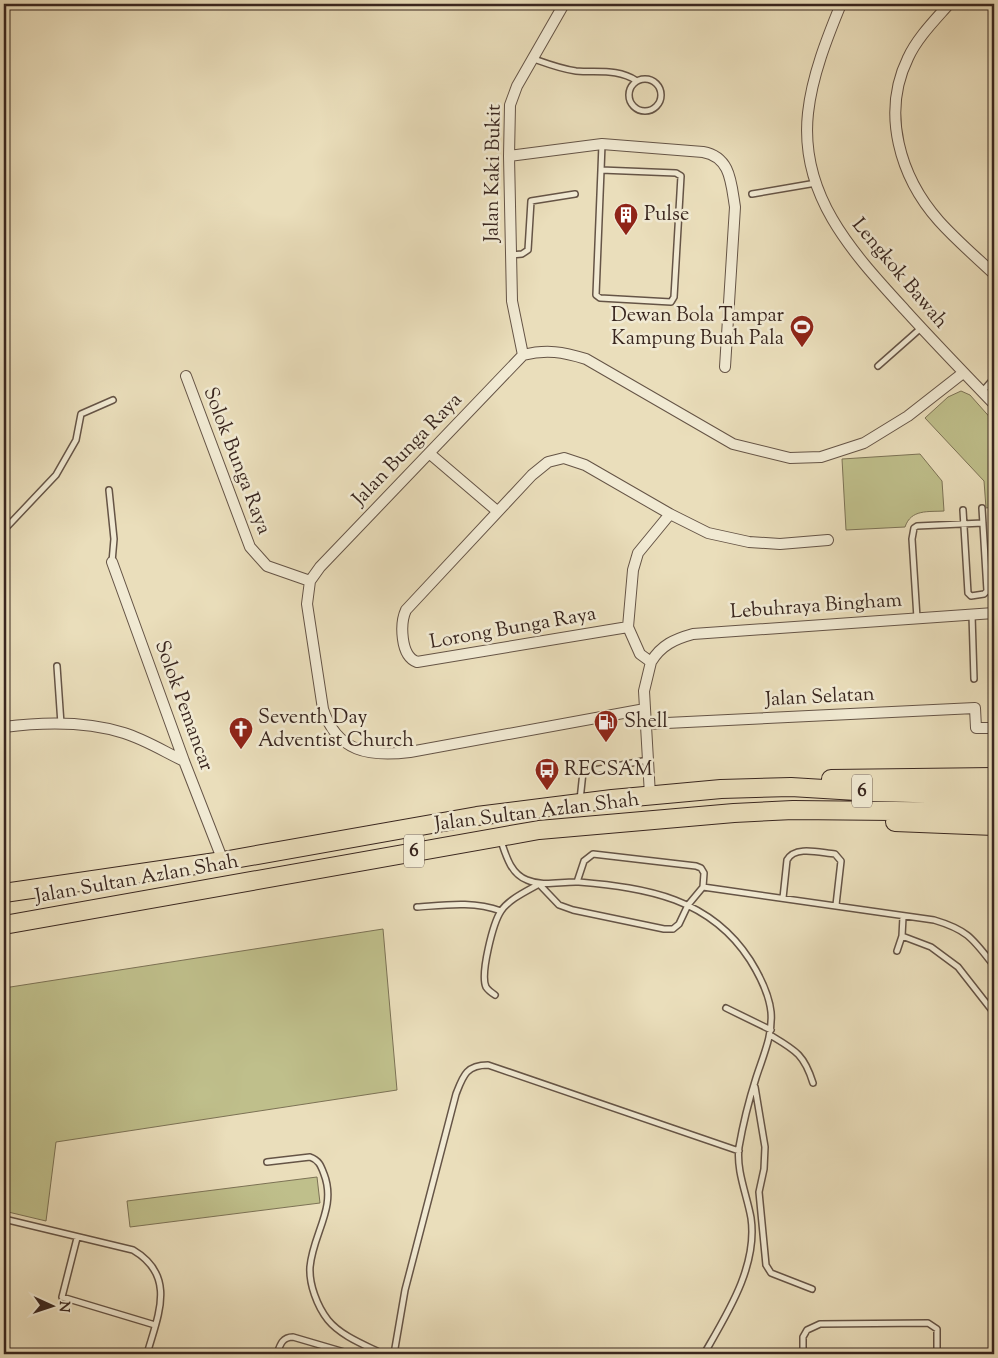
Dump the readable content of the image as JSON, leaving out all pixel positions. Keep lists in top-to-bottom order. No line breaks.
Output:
{"streets":{"highway":["6","Jalan Sultan Azlan Shah"],"street":["Jalan Kaki Bukit","Lengkok Bawah","Jalan Bunga Raya","Solok Bunga Raya","Lebuhraya Bingham","Lorong Bunga Raya","Jalan Selatan","Solok Pemancar"]},"crossings":[["Jalan Kaki Bukit","Jalan Bunga Raya"],["Jalan Bunga Raya","Solok Bunga Raya"],["Solok Pemancar","Jalan Sultan Azlan Shah"]],"places":{"building":["Pulse"],"sports":["Dewan Bola Tampar Kampung Buah Pala"],"fuel station":["Shell"],"church":["Seventh Day Adventist Church"],"bus stop":["RECSAM"]},"north":"right"}
